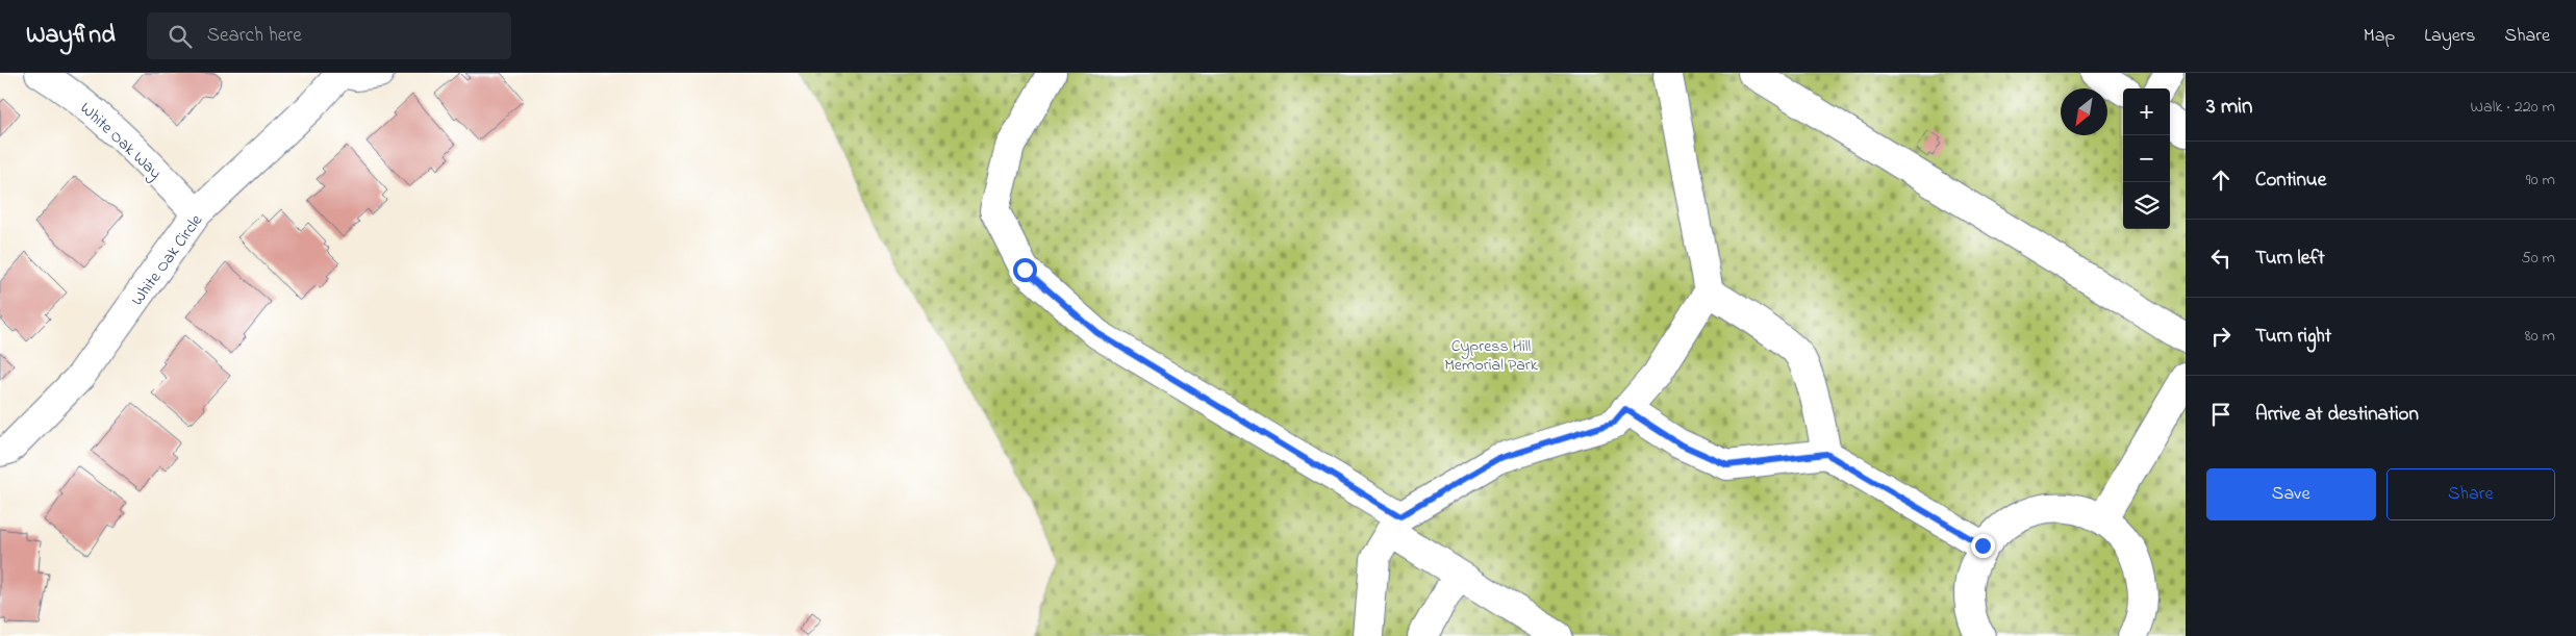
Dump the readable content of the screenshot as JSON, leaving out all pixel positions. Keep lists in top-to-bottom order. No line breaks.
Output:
{"streets":{"street":["White Oak Way","White Oak Circle"]},"crossings":[["White Oak Way","White Oak Circle"]],"parks":["Cypress Hill Memorial Park"],"north":"bottom left","page":{"header":"Wayfind","search":"Search here","nav":["Map","Layers","Share"],"heading":["3 min","Walk · 220 m"],"map_buttons":["+","−"],"list":[["Continue","90 m"],["Turn left","50 m"],["Turn right","80 m"],"Arrive at destination"],"buttons":["Save","Share"]}}
